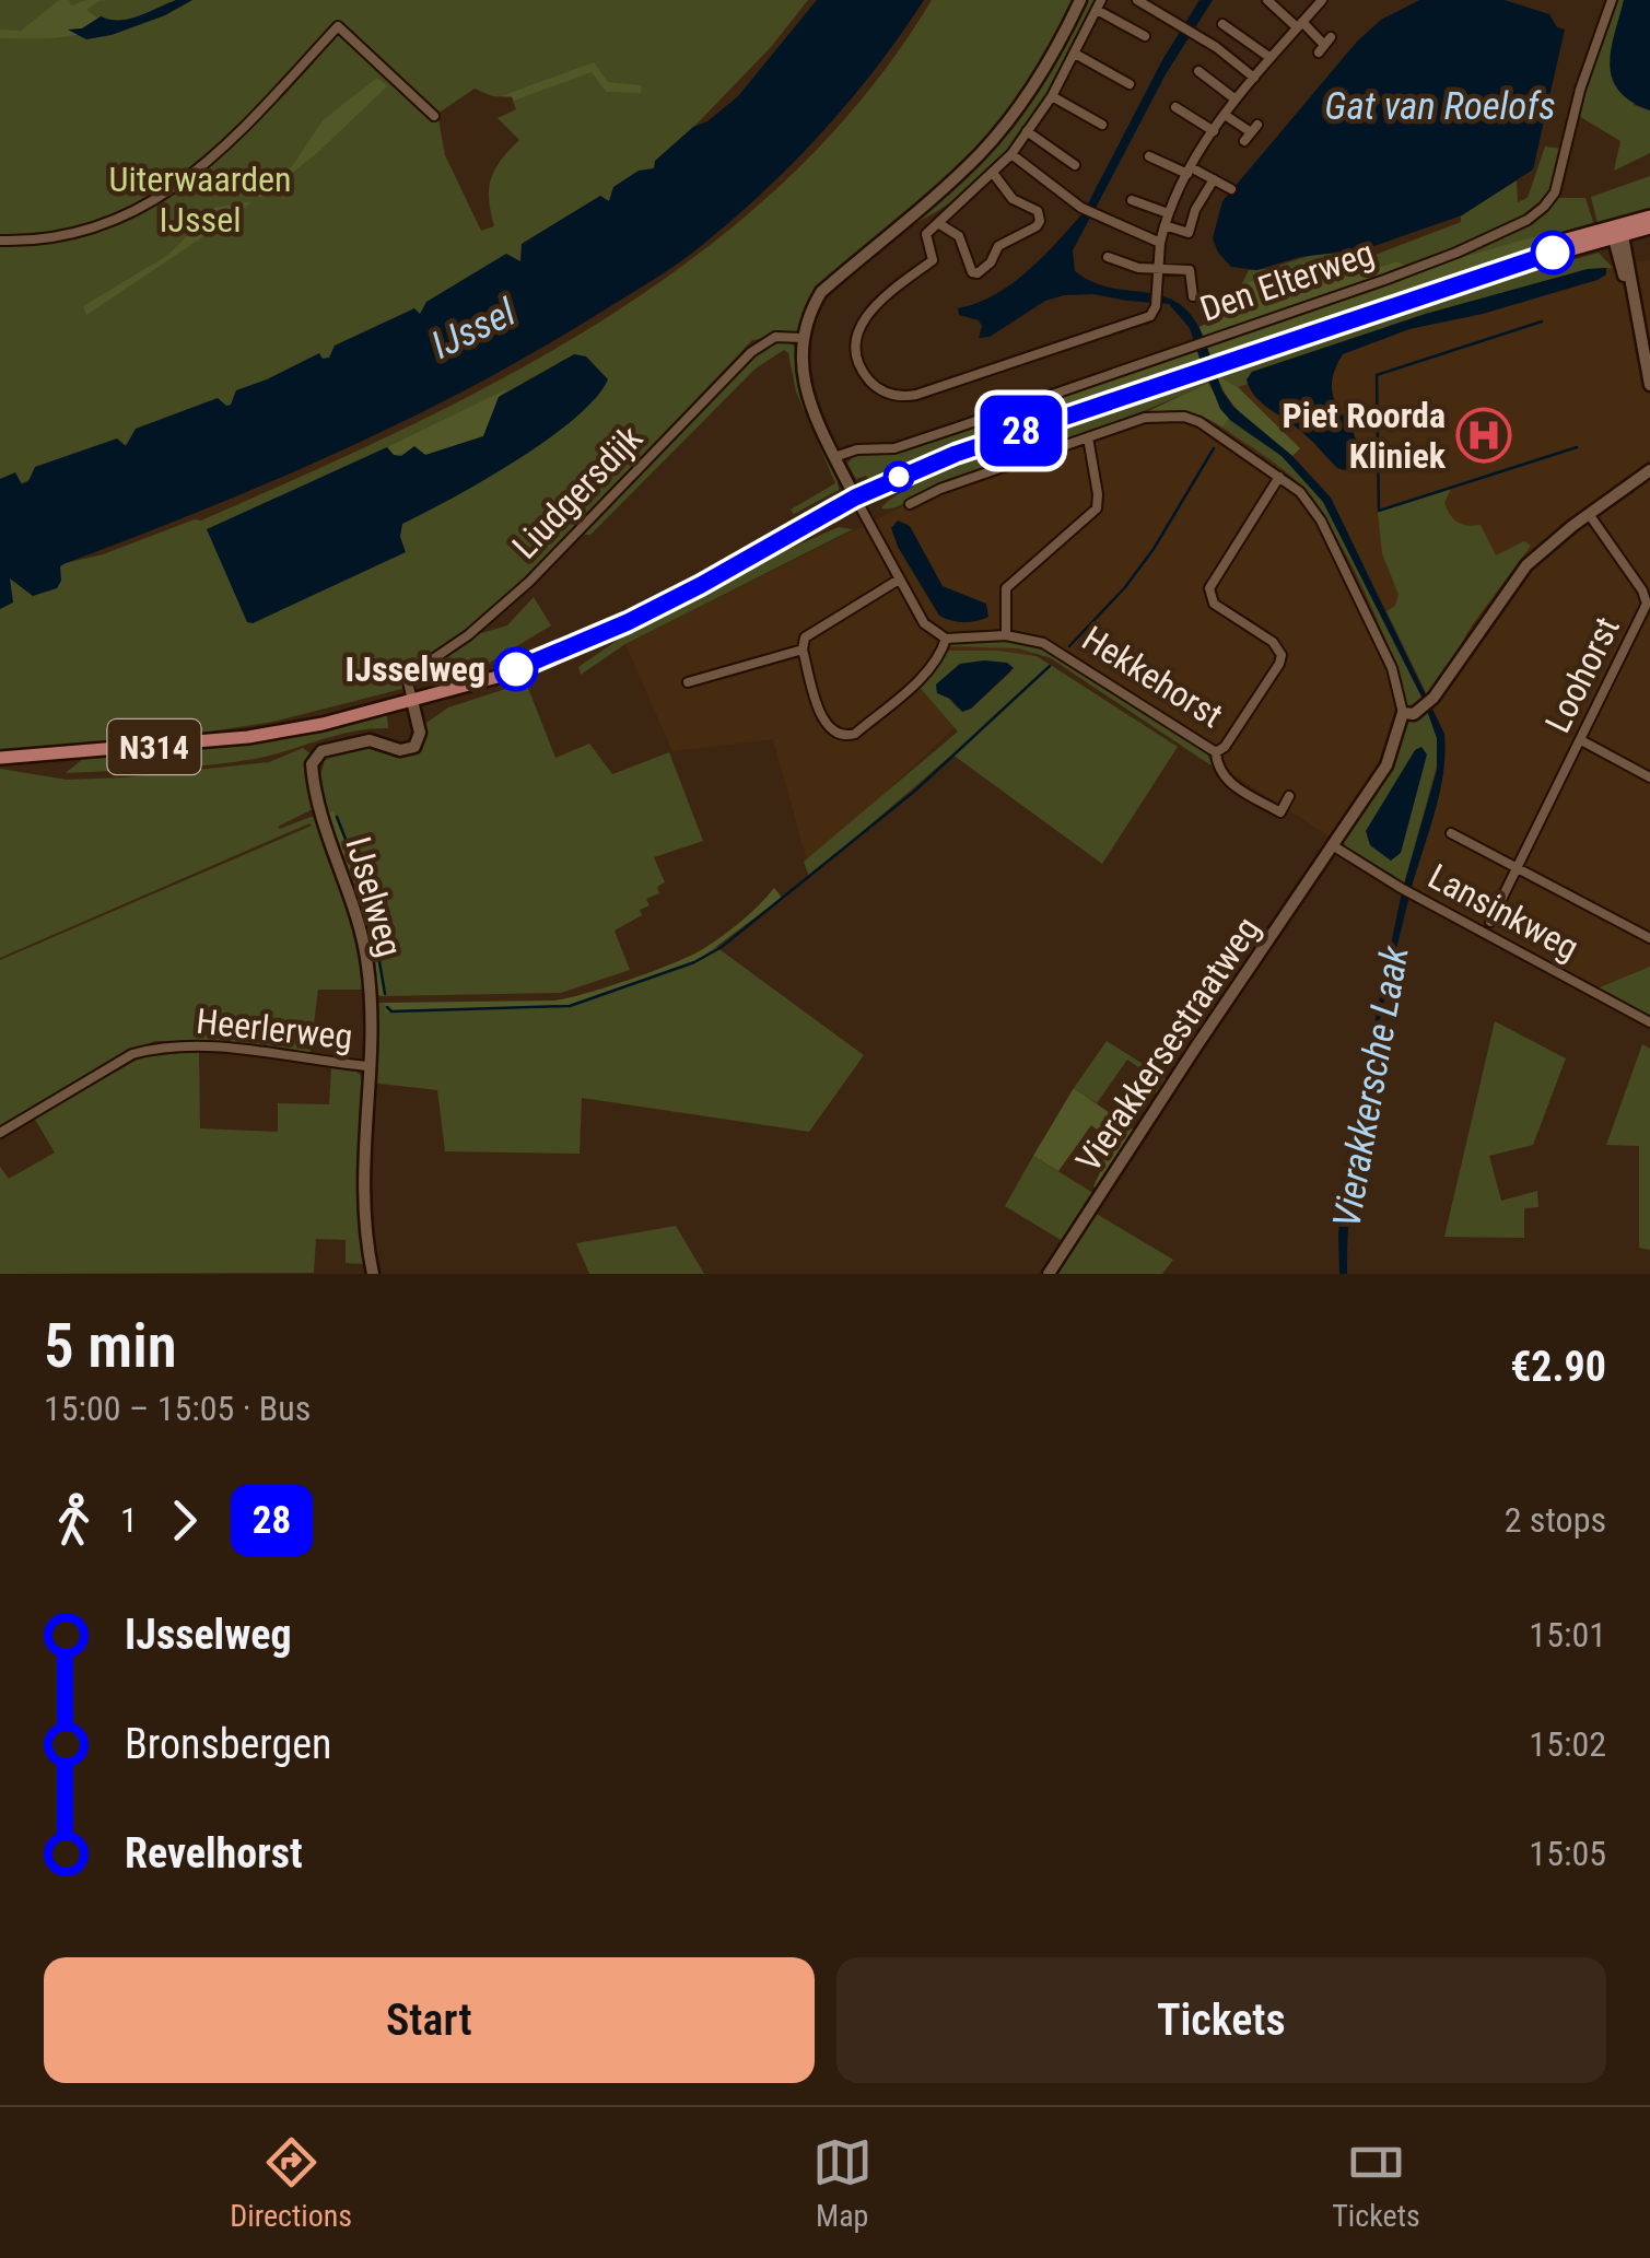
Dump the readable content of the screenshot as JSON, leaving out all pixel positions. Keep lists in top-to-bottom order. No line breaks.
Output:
{"streets":{"main road":["Den Elterweg","N314"],"street":["Liudgersdijk","Loohorst","Hekkehorst","IJselweg","Lansinkweg","Heerlerweg","Vierakkersestraatweg"]},"crossings":[["Den Elterweg","Liudgersdijk"],["Den Elterweg","IJselweg"],["Liudgersdijk","IJselweg"],["IJselweg","Heerlerweg"],["Lansinkweg","Vierakkersestraatweg"]],"water":["Gat van Roelofs","IJssel","Vierakkersche Laak"],"parks":["Uiterwaarden IJssel"],"places":{"hospital":["Piet Roorda Kliniek"],"other":["IJsselweg"]},"lines":["bus line 28"],"page":{"on_map":"28","heading":["5 min","15:00 – 15:05 · Bus","€2.90"],"legs":["1","28","2 stops"],"list":[{"name":"IJsselweg","value":"15:01"},{"name":"Bronsbergen","value":"15:02"},{"name":"Revelhorst","value":"15:05"}],"buttons":["Start","Tickets"],"tabs":["Directions","Map","Tickets"]}}
